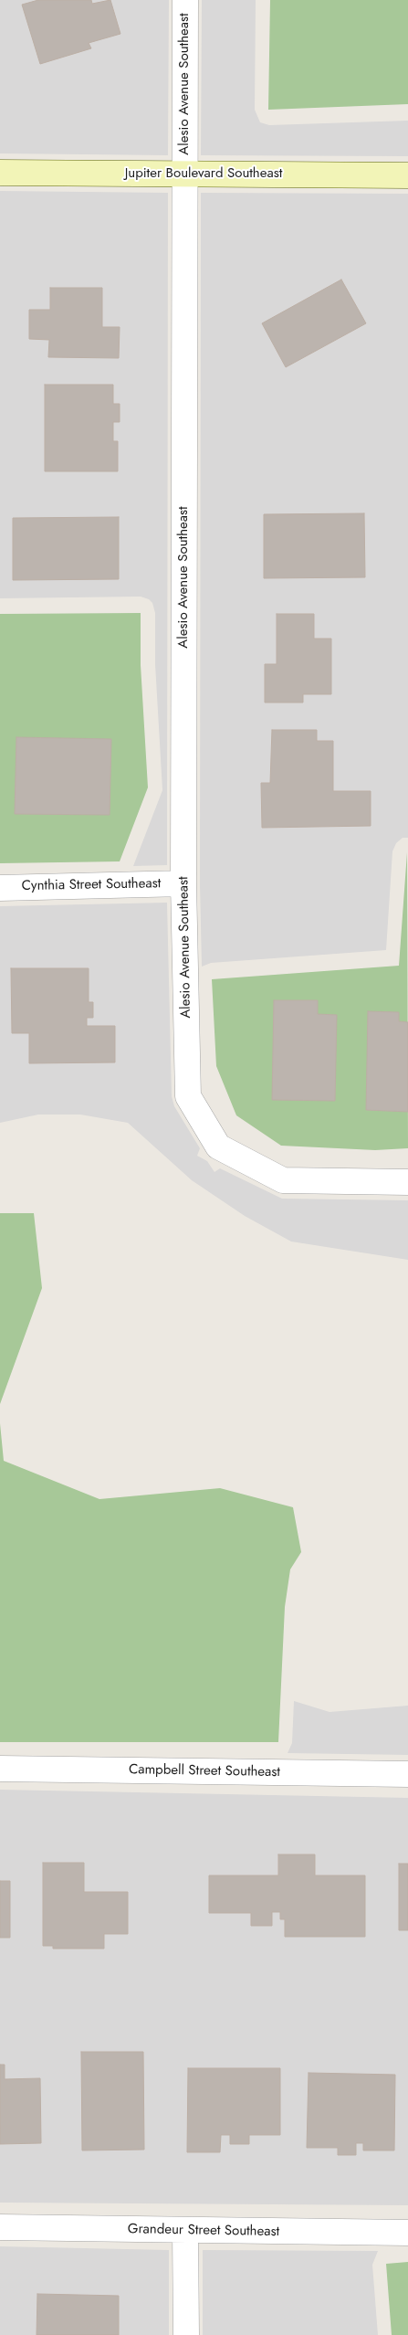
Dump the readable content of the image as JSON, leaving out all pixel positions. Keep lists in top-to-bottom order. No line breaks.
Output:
{"streets":{"street":["Alesio Avenue Southeast","Jupiter Boulevard Southeast","Cynthia Street Southeast","Campbell Street Southeast","Grandeur Street Southeast"]},"crossings":[["Alesio Avenue Southeast","Jupiter Boulevard Southeast"],["Alesio Avenue Southeast","Cynthia Street Southeast"]]}
